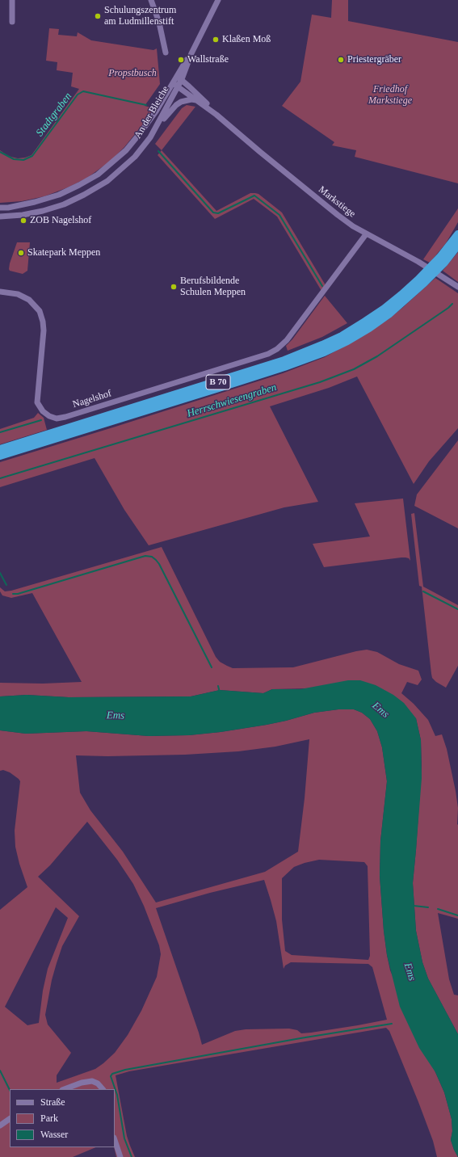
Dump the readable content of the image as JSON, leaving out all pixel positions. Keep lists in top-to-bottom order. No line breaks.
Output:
{"streets":{"highway":["B 70"],"street":["An der Bleiche","Markstiege","Nagelshof"]},"crossings":[["An der Bleiche","Markstiege"],["Markstiege","Nagelshof"]],"water":["Stadtgraben","Herrschwiesengraben","Ems"],"parks":["Propstbusch","Friedhof Markstiege"],"places":["Schulungszentrum am Ludmillenstift","Klaßen Moß","Wallstraße","Priestergräber","ZOB Nagelshof","Skatepark Meppen","Berufsbildende Schulen Meppen"],"legend":["Straße","Park","Wasser"]}
